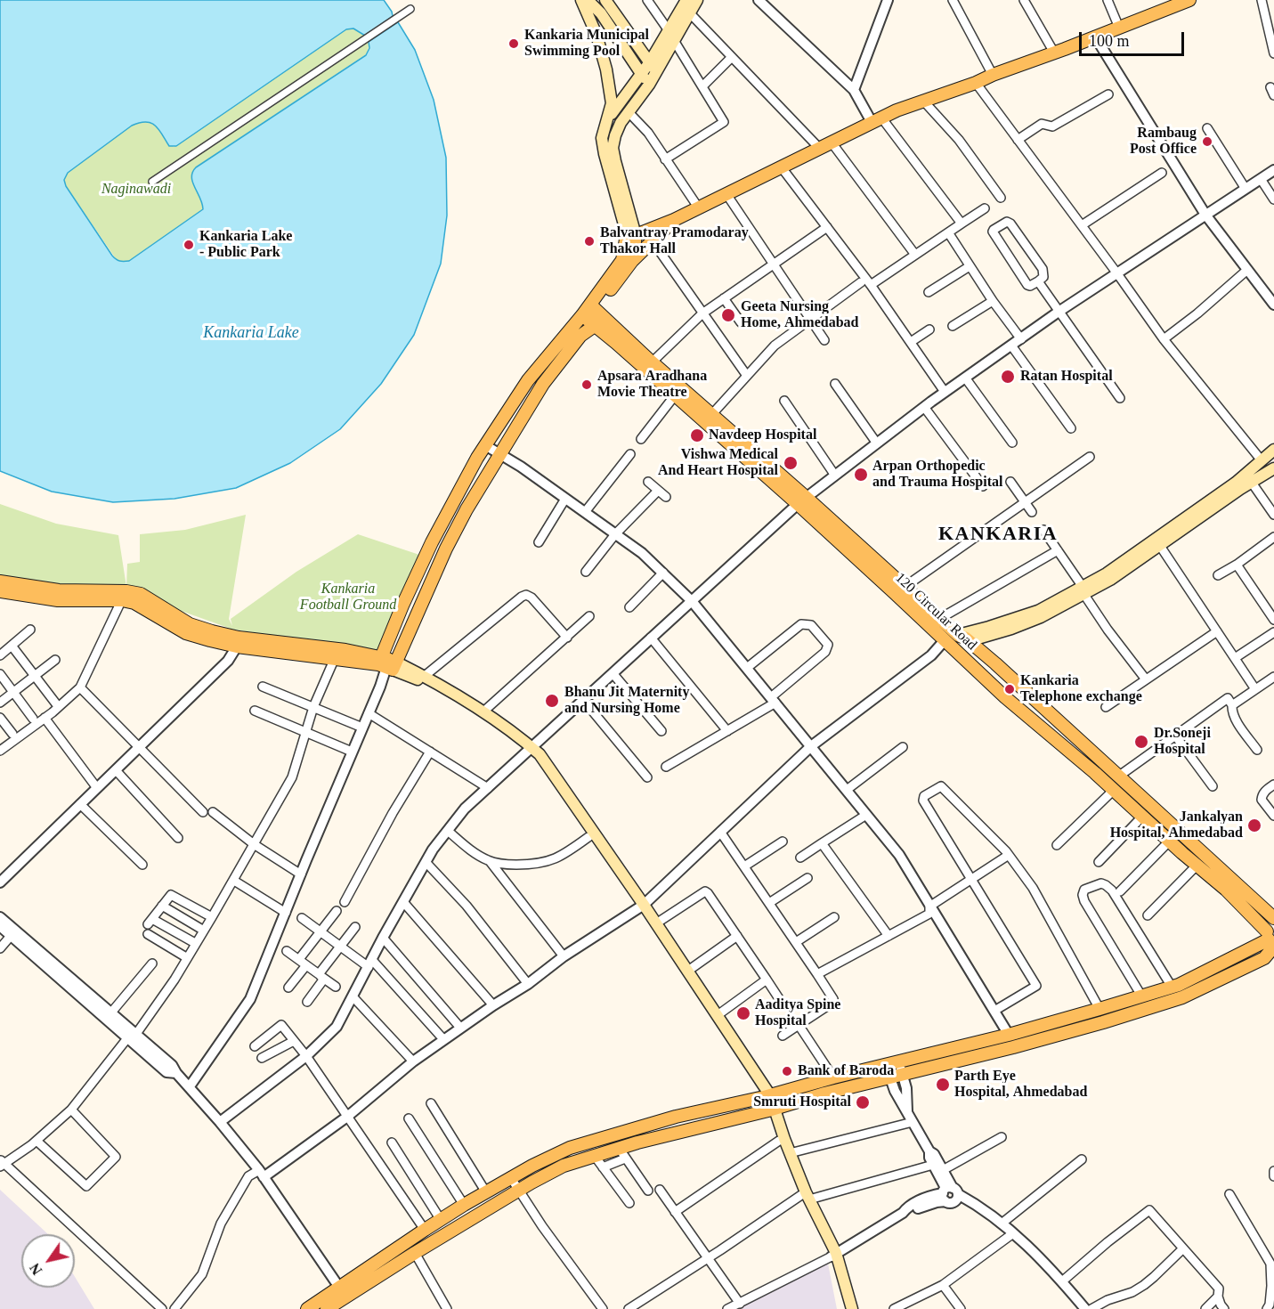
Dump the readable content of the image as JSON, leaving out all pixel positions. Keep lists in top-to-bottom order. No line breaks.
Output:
{"streets":{"main road":["120 Circular Road"]},"districts":["KANKARIA"],"water":["Kankaria Lake"],"parks":["Naginawadi","Kankaria Football Ground"],"places":["Kankaria Municipal Swimming Pool","Rambaug Post Office","Balvantray Pramodaray Thakor Hall","Kankaria Lake - Public Park","Geeta Nursing Home, Ahmedabad","Ratan Hospital","Apsara Aradhana Movie Theatre","Navdeep Hospital","Vishwa Medical And Heart Hospital","Arpan Orthopedic and Trauma Hospital","Kankaria Telephone exchange","Bhanu Jit Maternity and Nursing Home","Dr.Soneji Hospital","Jankalyan Hospital, Ahmedabad","Aaditya Spine Hospital","Bank of Baroda","Parth Eye Hospital, Ahmedabad","Smruti Hospital"],"scale_bar":"100 m","north":"bottom left"}
